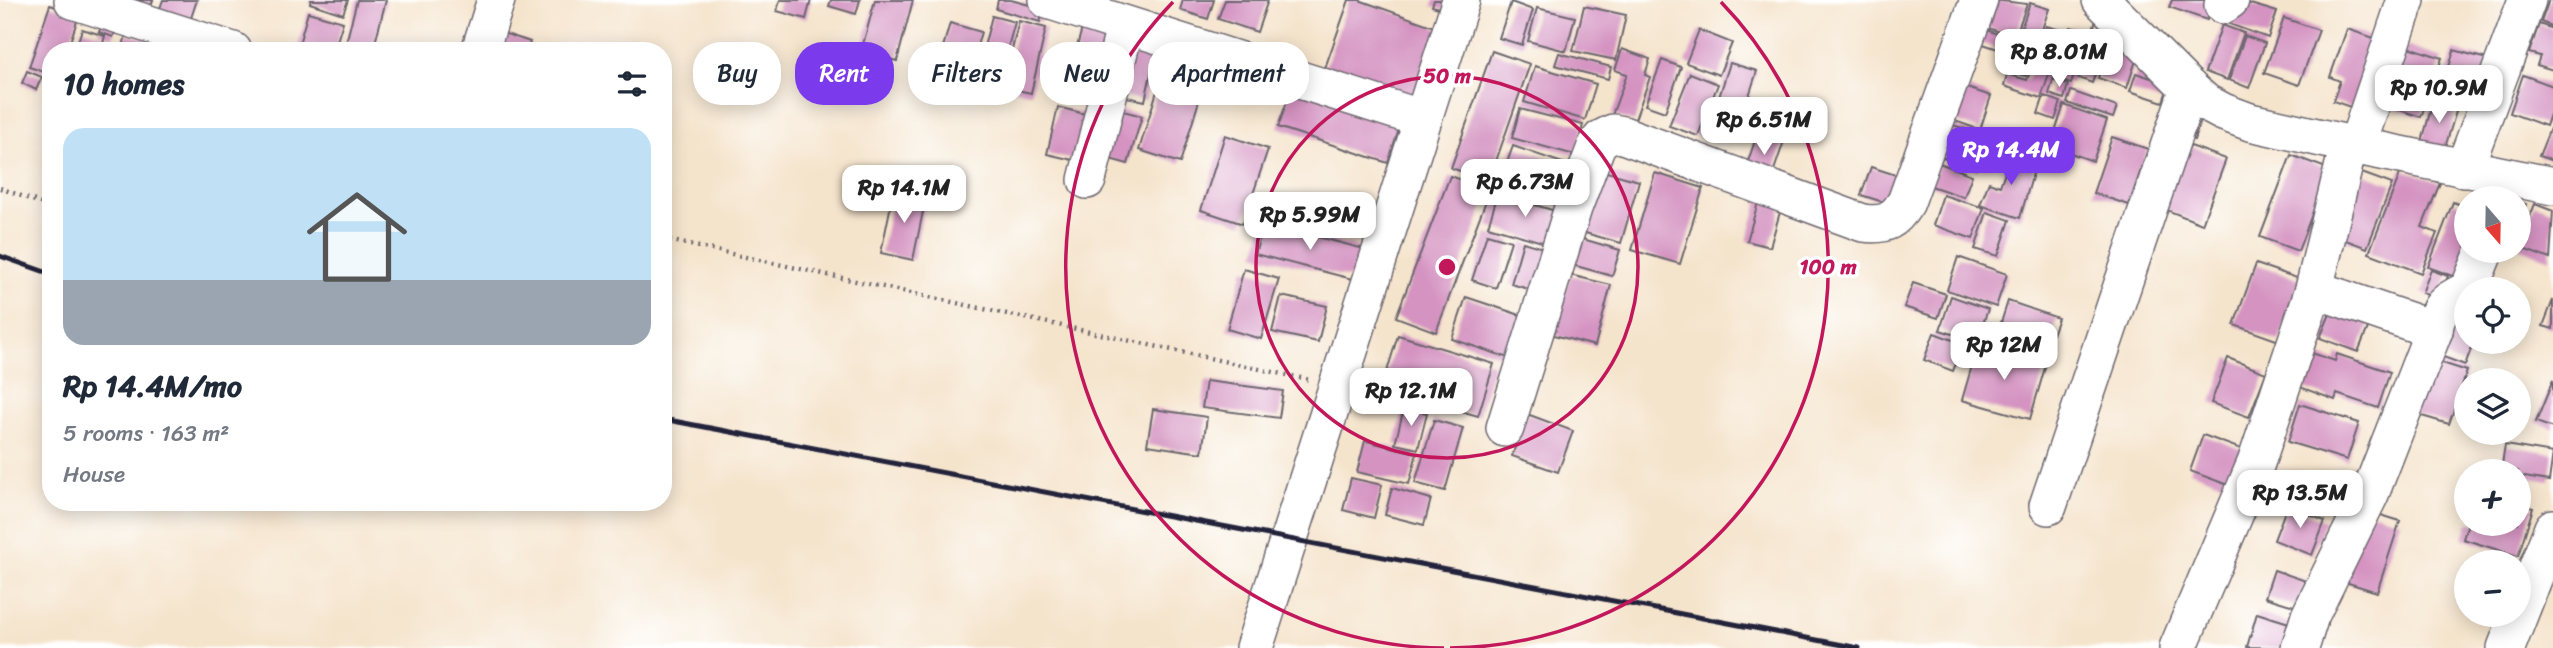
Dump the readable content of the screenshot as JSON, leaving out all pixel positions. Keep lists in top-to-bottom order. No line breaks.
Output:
{"north":"bottom","page":{"price":["Rp 8.01M","Rp 10.9M","Rp 6.51M","Rp 14.4M","Rp 6.73M","Rp 14.1M","Rp 5.99M","Rp 12M","Rp 12.1M","Rp 13.5M"],"chip":["Buy","Rent","Filters","New","Apartment"],"heading":"10 homes","list":[{"name":"Rp 14.4M/mo","note":"5 rooms · 163 m² · House"}],"map_buttons":["+","−"]},"rings":["50 m","100 m"]}
